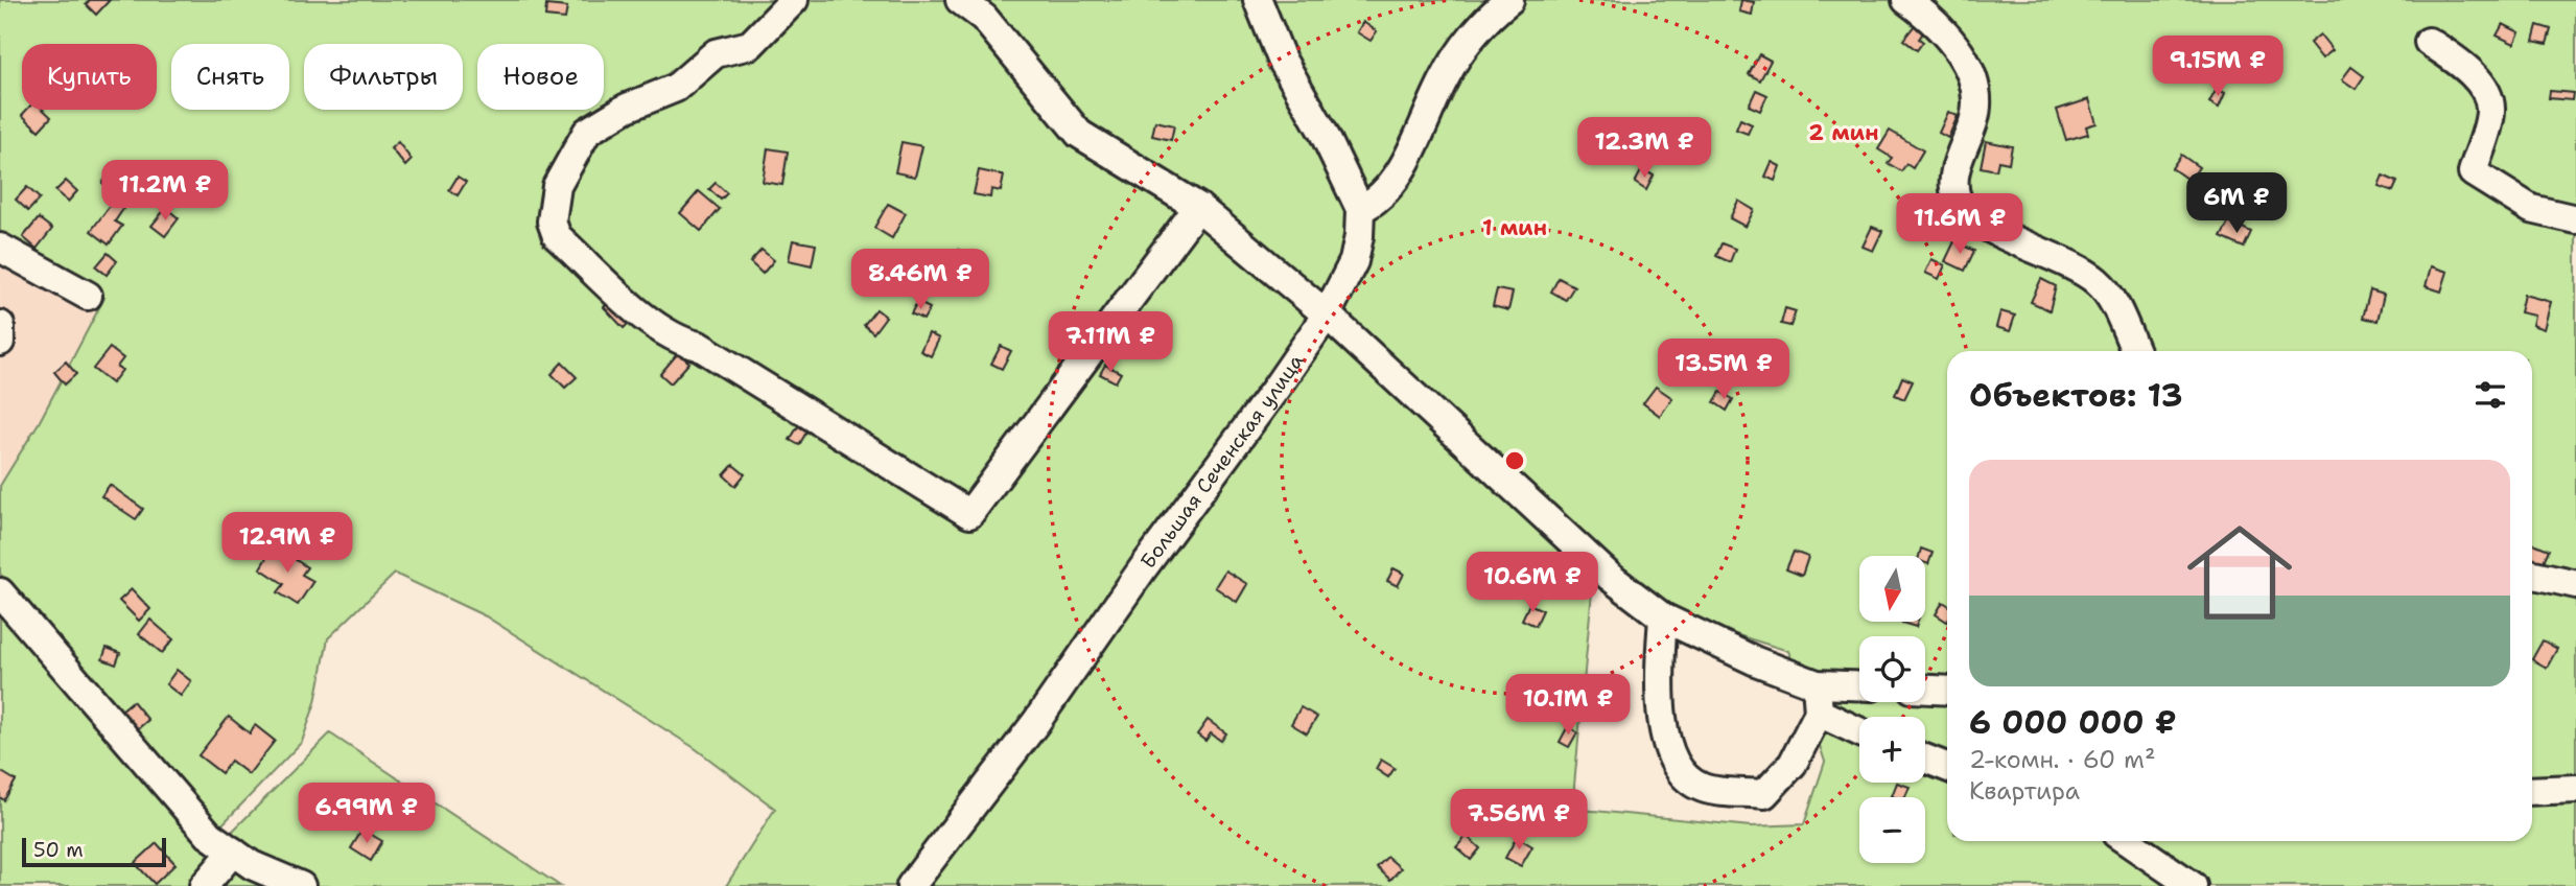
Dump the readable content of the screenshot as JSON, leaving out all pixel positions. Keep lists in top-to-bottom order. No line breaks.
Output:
{"streets":{"street":["Большая Сеченская улица"]},"scale_bar":"50 m","north":"bottom","page":{"price":["9.15M ₽","12.3M ₽","11.2M ₽","6M ₽","11.6M ₽","8.46M ₽","7.11M ₽","13.5M ₽","12.9M ₽","10.6M ₽","10.1M ₽","6.99M ₽","7.56M ₽"],"chip":["Купить","Снять","Фильтры","Новое"],"heading":"Объектов: 13","list":[{"name":"6 000 000 ₽","note":"2-комн. · 60 m² · Квартира"}],"map_buttons":["+","−"],"scale":"50 m"},"rings":["2 мин","1 мин"]}
